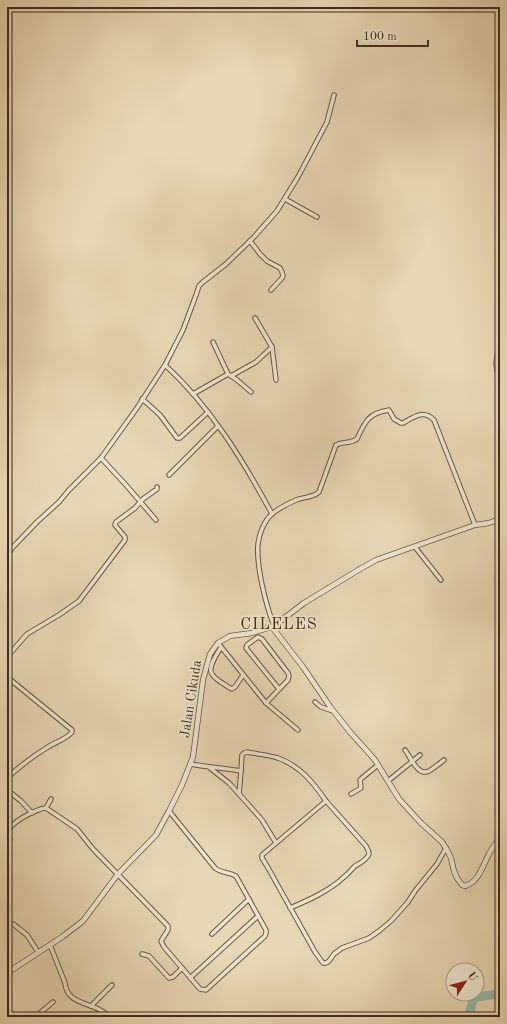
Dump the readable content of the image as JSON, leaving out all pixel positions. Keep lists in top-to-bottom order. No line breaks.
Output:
{"streets":{"street":["Jalan Cikuda"]},"districts":["CILELES"],"scale_bar":"100 m","north":"top right"}
